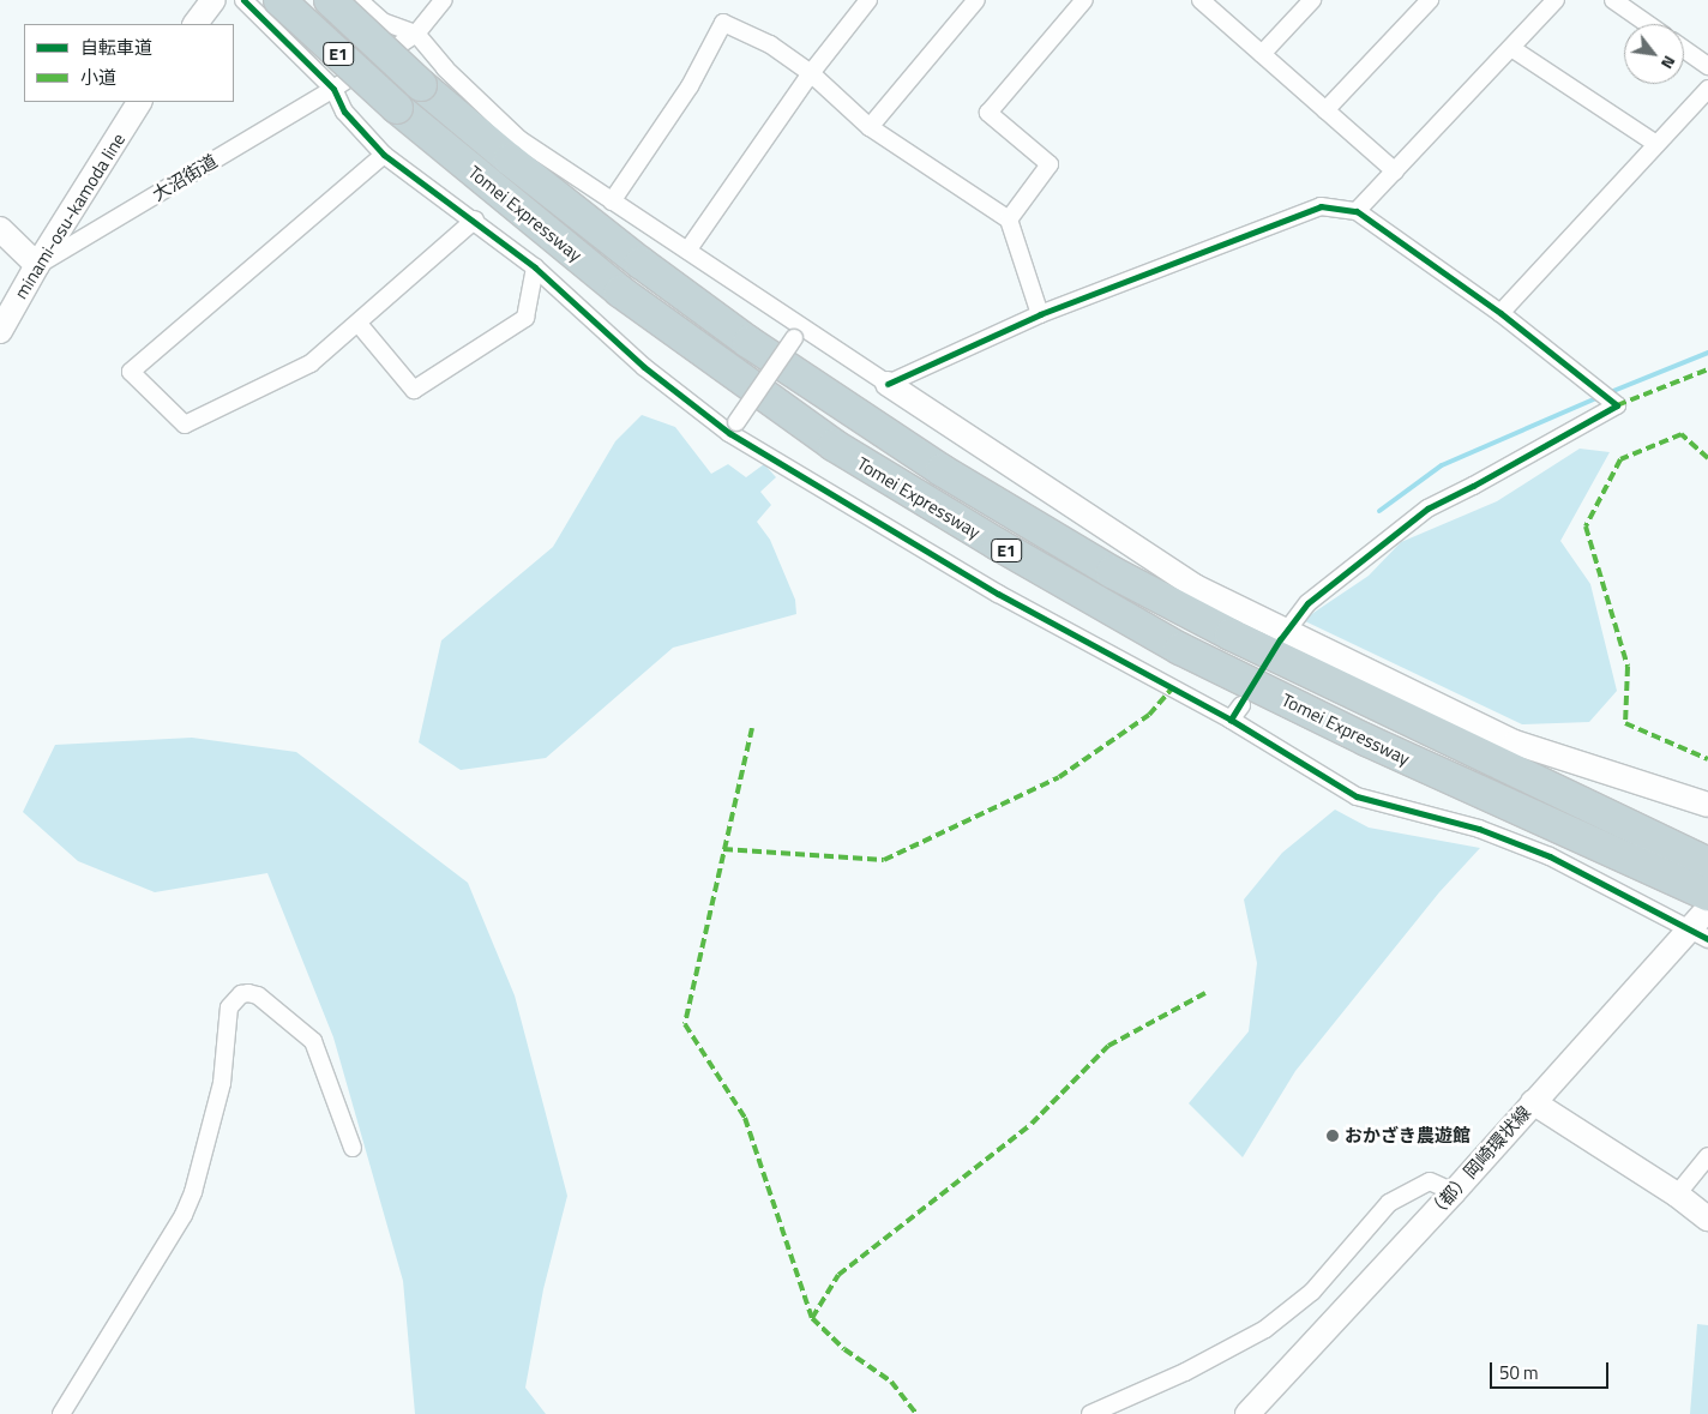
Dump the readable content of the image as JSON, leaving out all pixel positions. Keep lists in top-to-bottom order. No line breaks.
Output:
{"streets":{"highway":["E1","Tomei Expressway"],"street":["大沼街道","minami-osu-kamoda line","（都）岡崎環状線"]},"crossings":[["大沼街道","minami-osu-kamoda line"]],"places":["おかざき農遊館"],"legend":["自転車道","小道"],"scale_bar":"50 m","north":"bottom right"}
